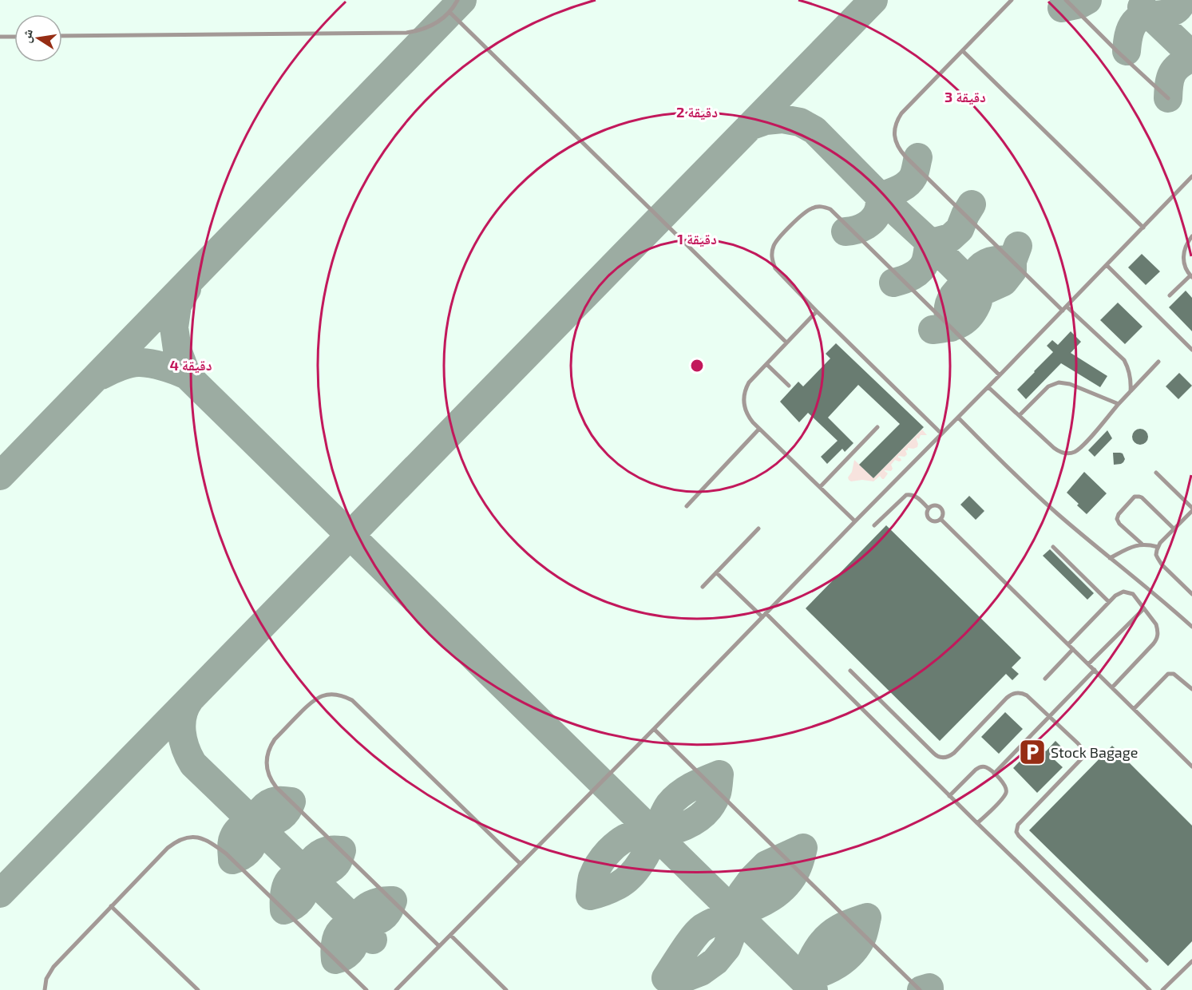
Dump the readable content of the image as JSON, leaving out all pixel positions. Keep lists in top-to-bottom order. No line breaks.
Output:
{"places":{"parking":["Stock Bagage"]},"north":"left","rings":["3 دقيقة","2 دقيقة","1 دقيقة","4 دقيقة"]}
